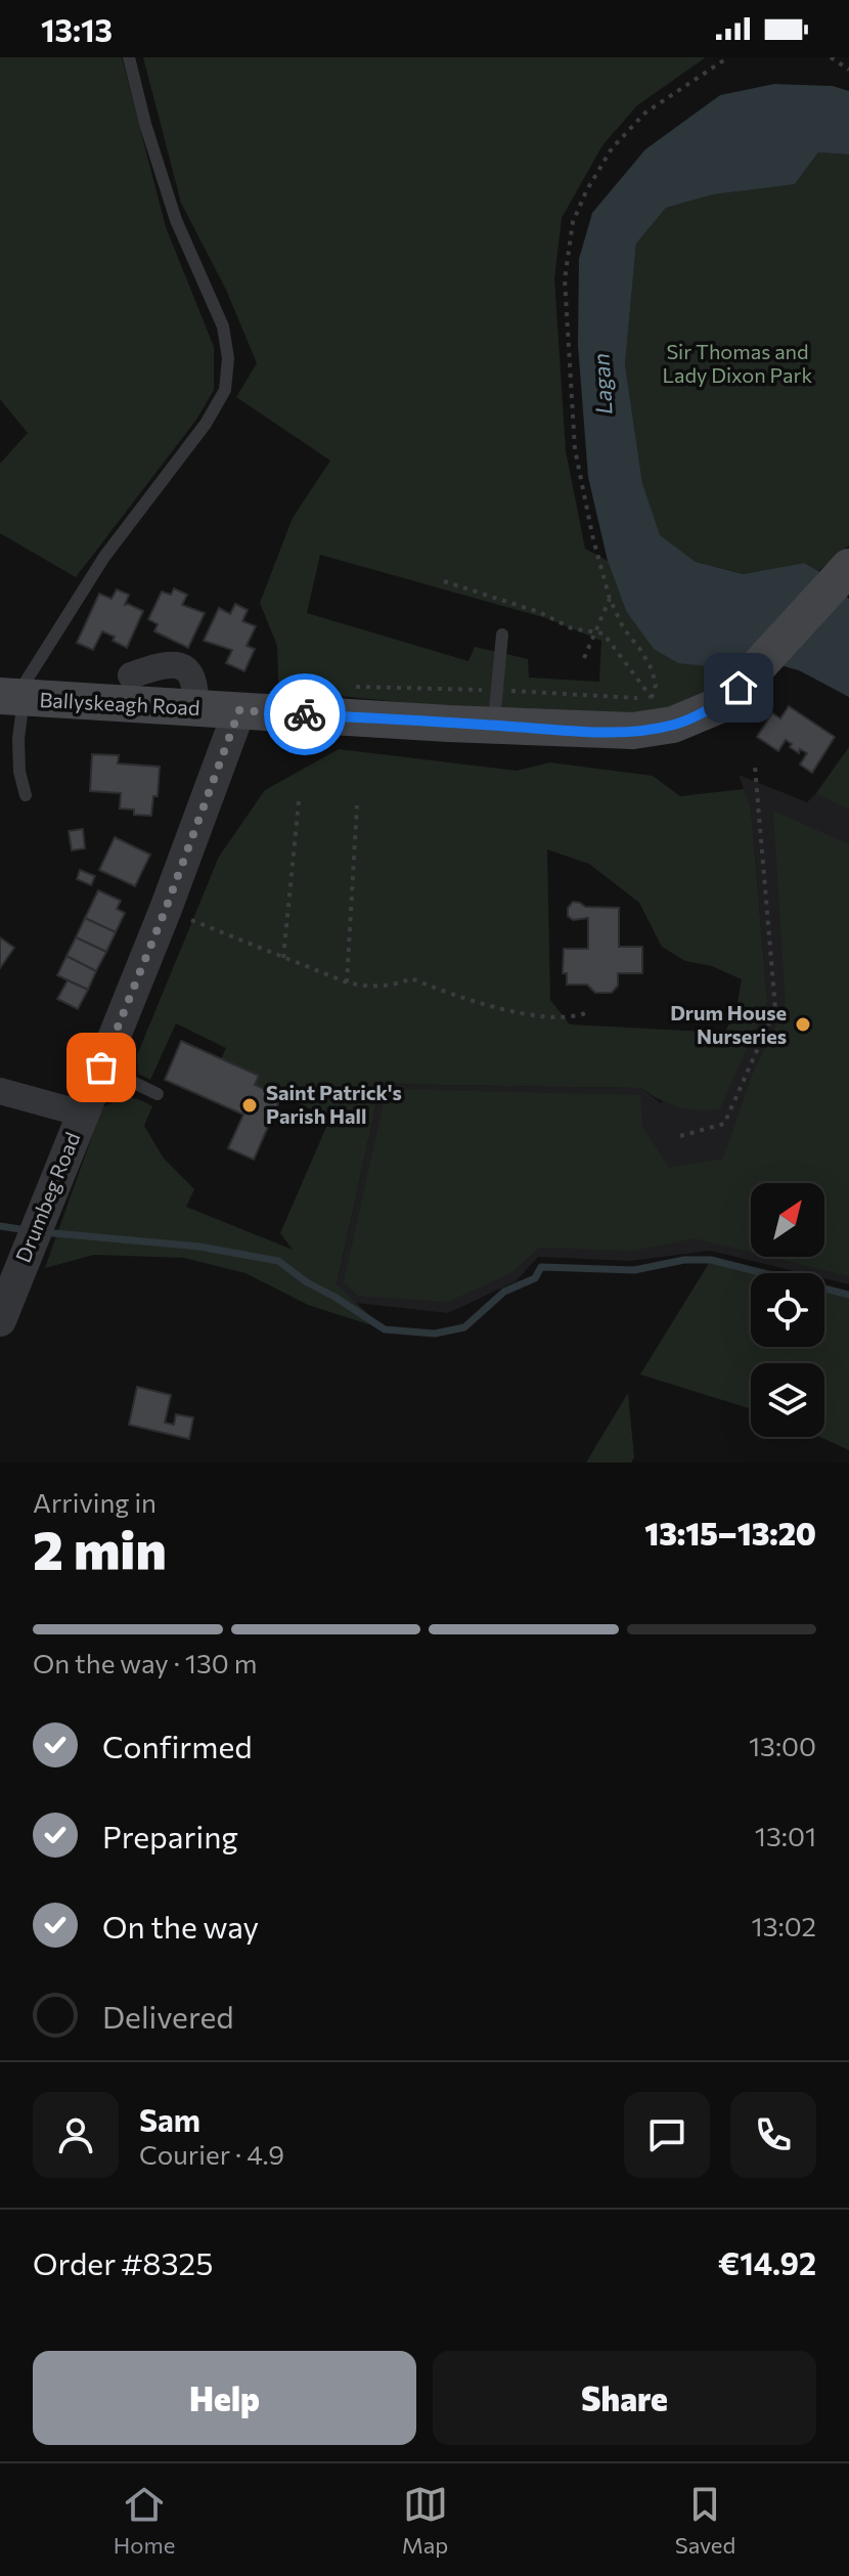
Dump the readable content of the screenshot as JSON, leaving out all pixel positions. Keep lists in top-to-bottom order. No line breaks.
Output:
{"streets":{"main road":["Ballyskeagh Road"],"street":["Drumbeg Road"]},"crossings":[["Ballyskeagh Road","Drumbeg Road"]],"water":["Lagan"],"parks":["Sir Thomas and Lady Dixon Park"],"places":["Drum House Nurseries","Saint Patrick's Parish Hall"],"north":"top right","page":{"status":"13:13","heading":["2 min","Arriving in","13:15–13:20"],"panel":["Sam","Courier · 4.9","Order #8325","€14.92"],"bar":"On the way · 130 m","list":[["Confirmed","13:00"],["Preparing","13:01"],["On the way","13:02"],"Delivered"],"buttons":["Help","Share"],"tabs":["Home","Map","Saved"]}}
